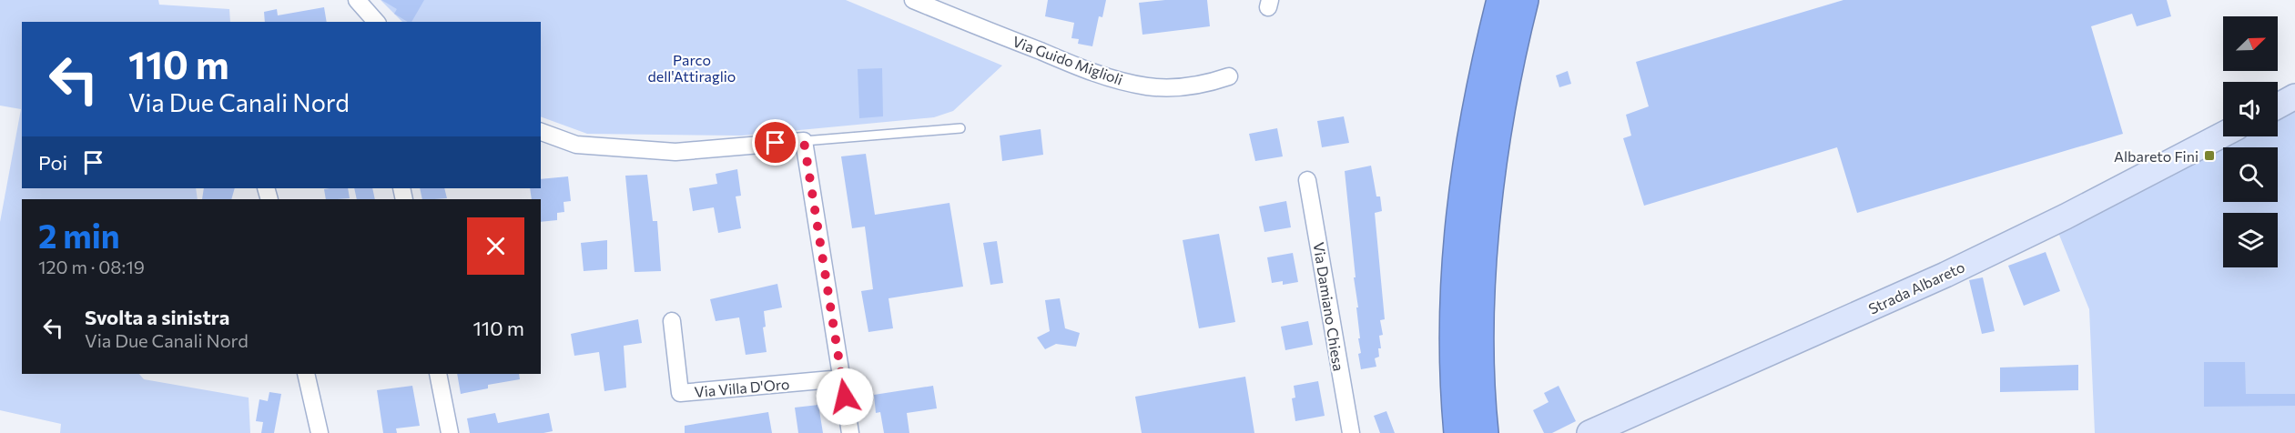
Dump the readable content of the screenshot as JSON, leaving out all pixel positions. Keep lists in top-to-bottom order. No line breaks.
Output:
{"streets":{"street":["Via Guido Miglioli","Strada Albareto","Via Damiano Chiesa","Via Villa D'Oro"]},"parks":["Parco dell'Attiraglio"],"places":{"transit":["Albareto Fini"]},"north":"top right","page":{"turn":["110 m","Via Due Canali Nord"],"then":"Poi","heading":["2 min","120 m · 08:19"],"list":[{"name":"Svolta a sinistra","note":"Via Due Canali Nord","value":"110 m"}]}}
